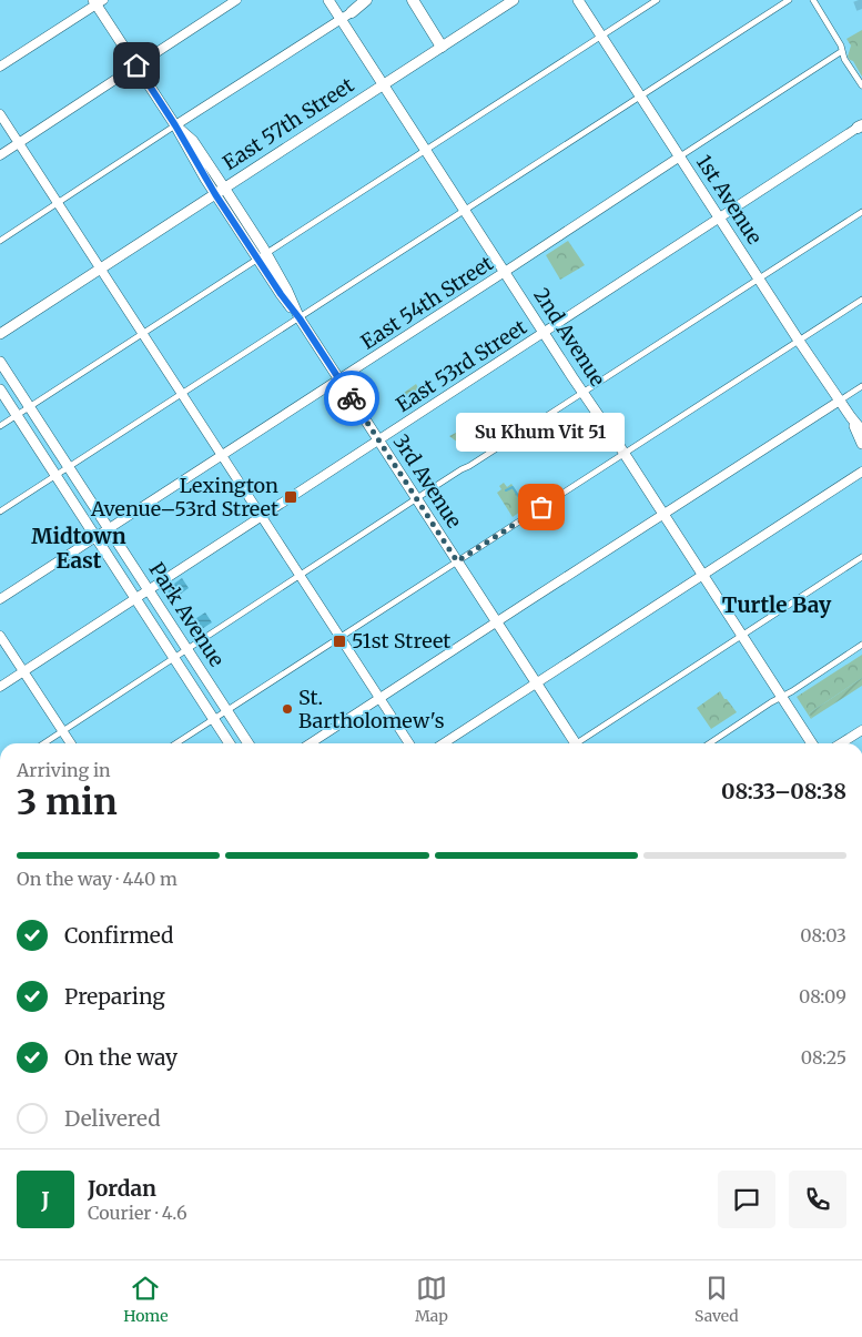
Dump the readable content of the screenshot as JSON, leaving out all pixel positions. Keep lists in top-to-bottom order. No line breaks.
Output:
{"streets":{"main road":["East 57th Street","1st Avenue","East 54th Street","2nd Avenue","East 53rd Street","3rd Avenue","Park Avenue"]},"crossings":[["East 57th Street","2nd Avenue"],["East 57th Street","3rd Avenue"],["1st Avenue","East 54th Street"],["1st Avenue","East 53rd Street"],["East 54th Street","2nd Avenue"],["East 54th Street","3rd Avenue"],["East 54th Street","Park Avenue"],["2nd Avenue","East 53rd Street"],["East 53rd Street","3rd Avenue"],["East 53rd Street","Park Avenue"]],"districts":["Midtown East","Turtle Bay"],"places":{"transit":["Lexington Avenue–53rd Street","51st Street"],"other":["Su Khum Vit 51","St. Bartholomew's"]},"page":{"bubble":"Su Khum Vit 51","heading":["3 min","Arriving in","08:33–08:38"],"panel":["Jordan","Courier · 4.6"],"bar":"On the way · 440 m","list":[["Confirmed","08:03"],["Preparing","08:09"],["On the way","08:25"],"Delivered"],"round":"J","tabs":["Home","Map","Saved"]}}
